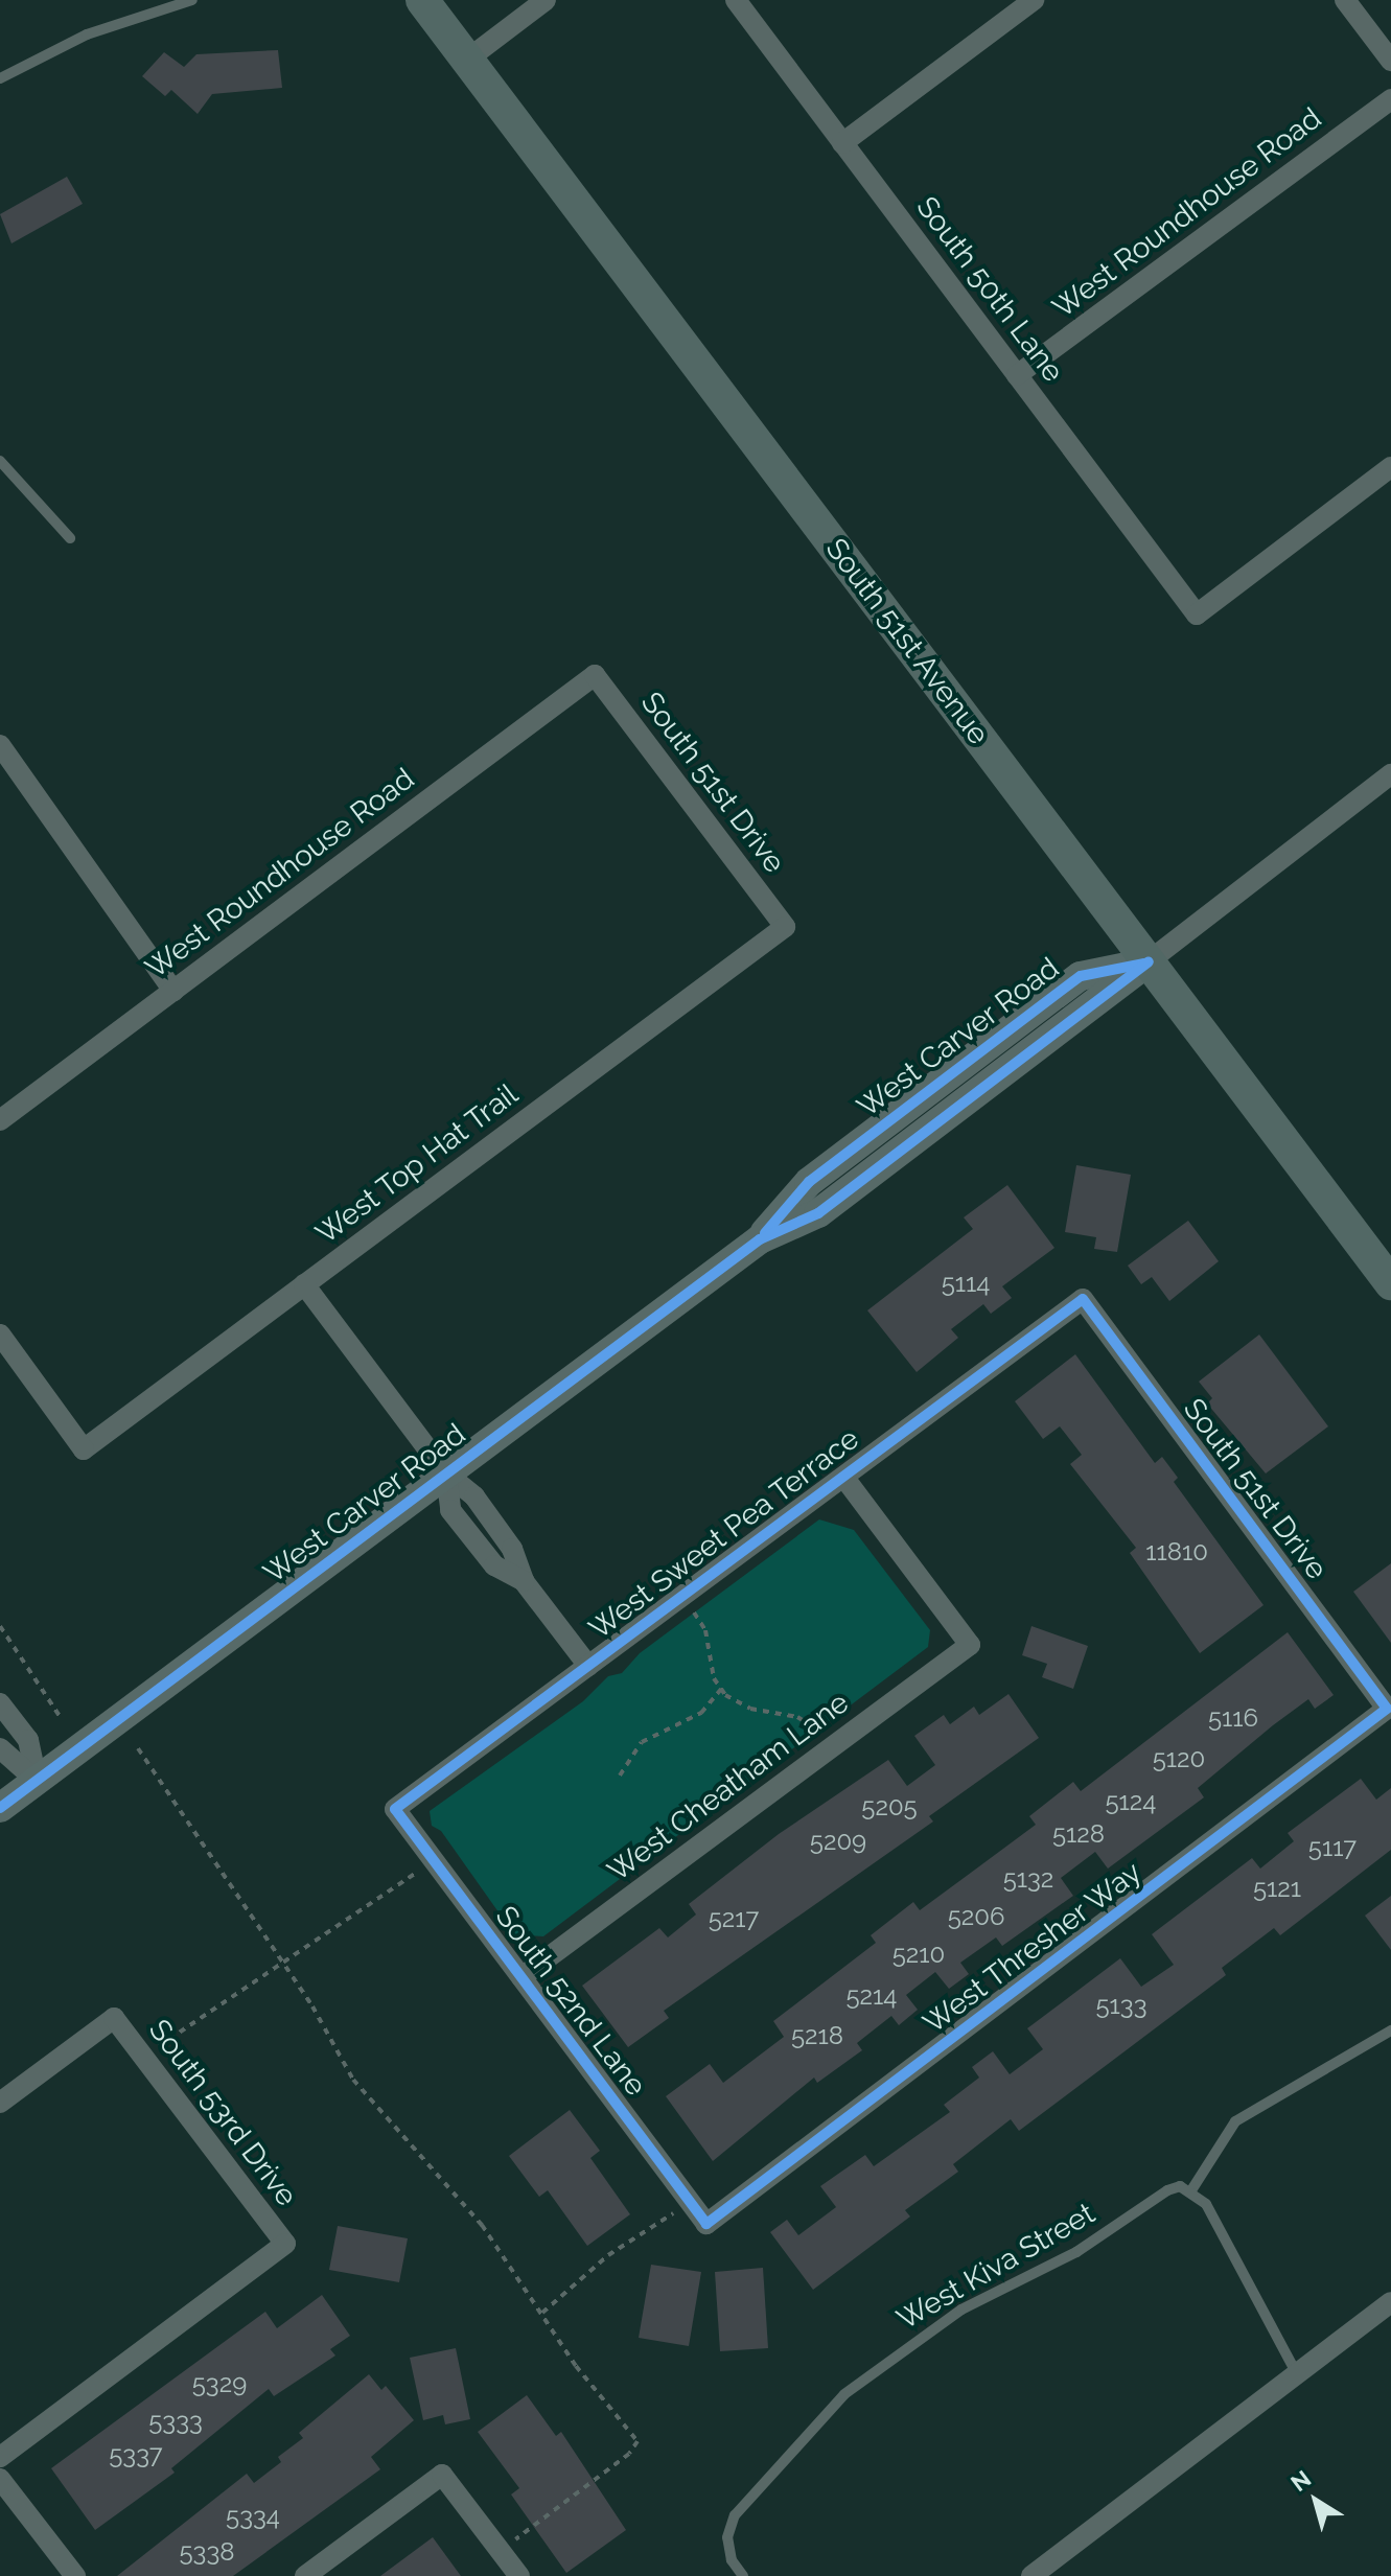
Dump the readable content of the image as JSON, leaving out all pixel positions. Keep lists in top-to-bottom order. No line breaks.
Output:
{"streets":{"main road":["South 51st Avenue"],"street":["West Roundhouse Road","South 50th Lane","South 51st Drive","West Carver Road","West Top Hat Trail","West Sweet Pea Terrace","West Cheatham Lane","West Thresher Way","South 52nd Lane","South 53rd Drive"],"lane":["West Kiva Street"]},"crossings":[["West Roundhouse Road","South 50th Lane"],["West Roundhouse Road","South 51st Drive"],["South 51st Avenue","West Carver Road"],["South 51st Drive","West Top Hat Trail"],["South 51st Drive","West Sweet Pea Terrace"],["South 51st Drive","West Thresher Way"],["West Sweet Pea Terrace","West Cheatham Lane"],["West Sweet Pea Terrace","South 52nd Lane"],["West Cheatham Lane","South 52nd Lane"],["West Thresher Way","South 52nd Lane"]],"house_numbers":["5114","11810","5116","5120","5124","5205","5128","5209","5117","5132","5121","5206","5217","5210","5214","5133","5218","5329","5333","5337","5334","5338"],"north":"top left"}
